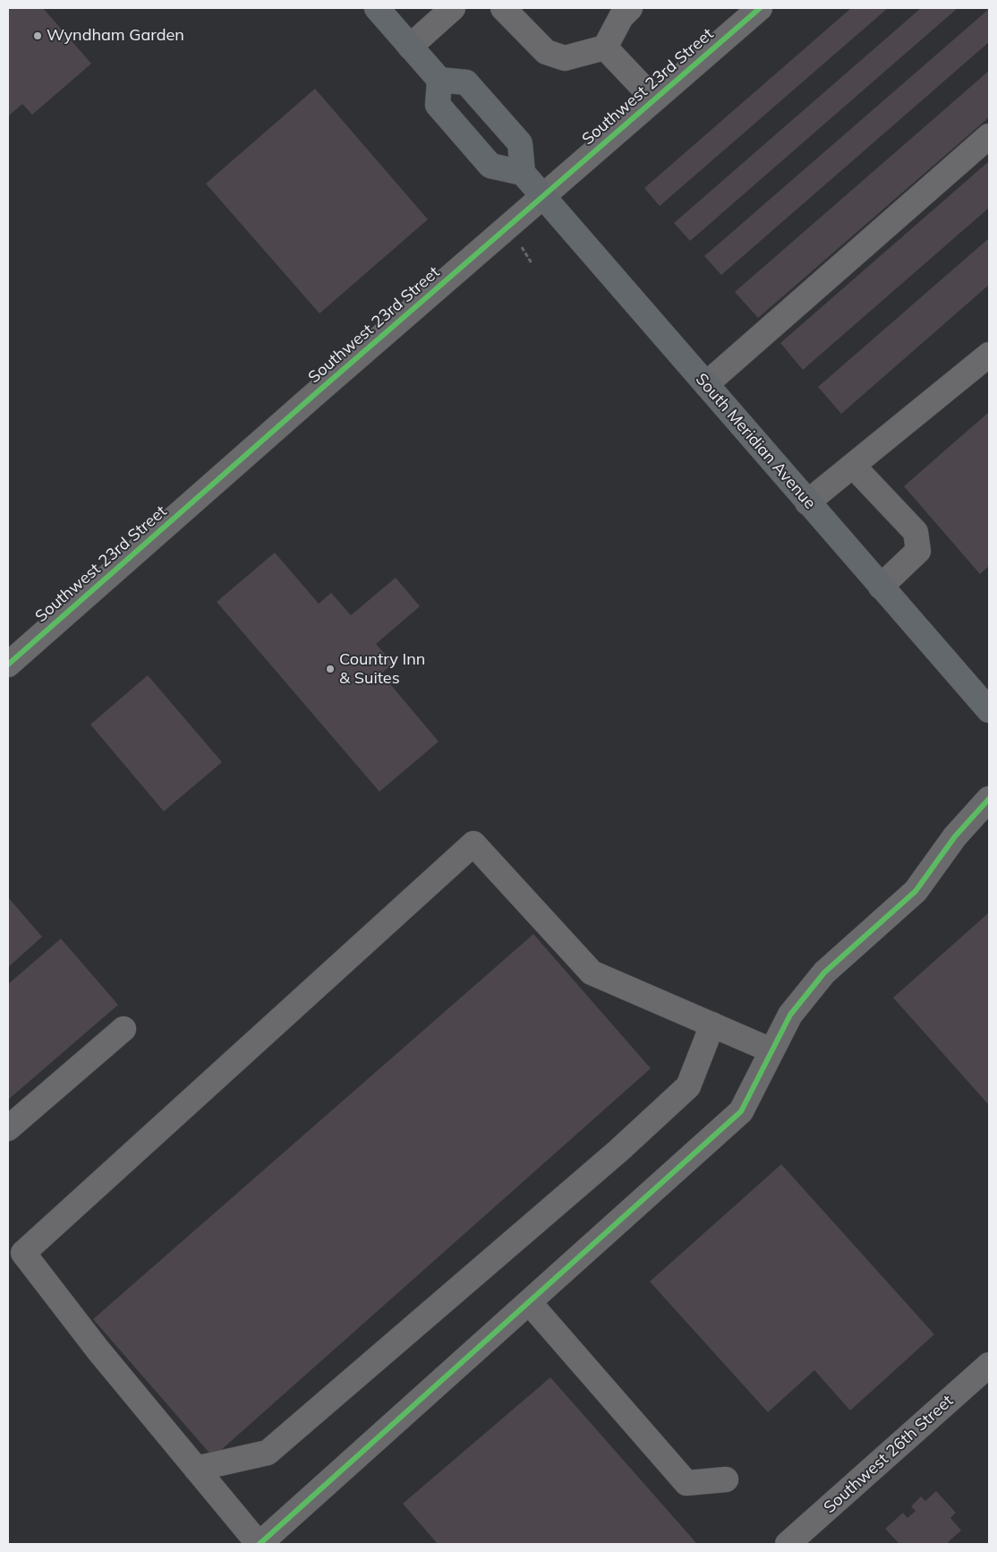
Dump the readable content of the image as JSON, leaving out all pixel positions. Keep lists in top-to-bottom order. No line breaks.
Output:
{"streets":{"main road":["South Meridian Avenue"],"street":["Southwest 23rd Street","Southwest 26th Street"]},"crossings":[["Southwest 23rd Street","South Meridian Avenue"]],"places":["Wyndham Garden","Country Inn & Suites"]}
